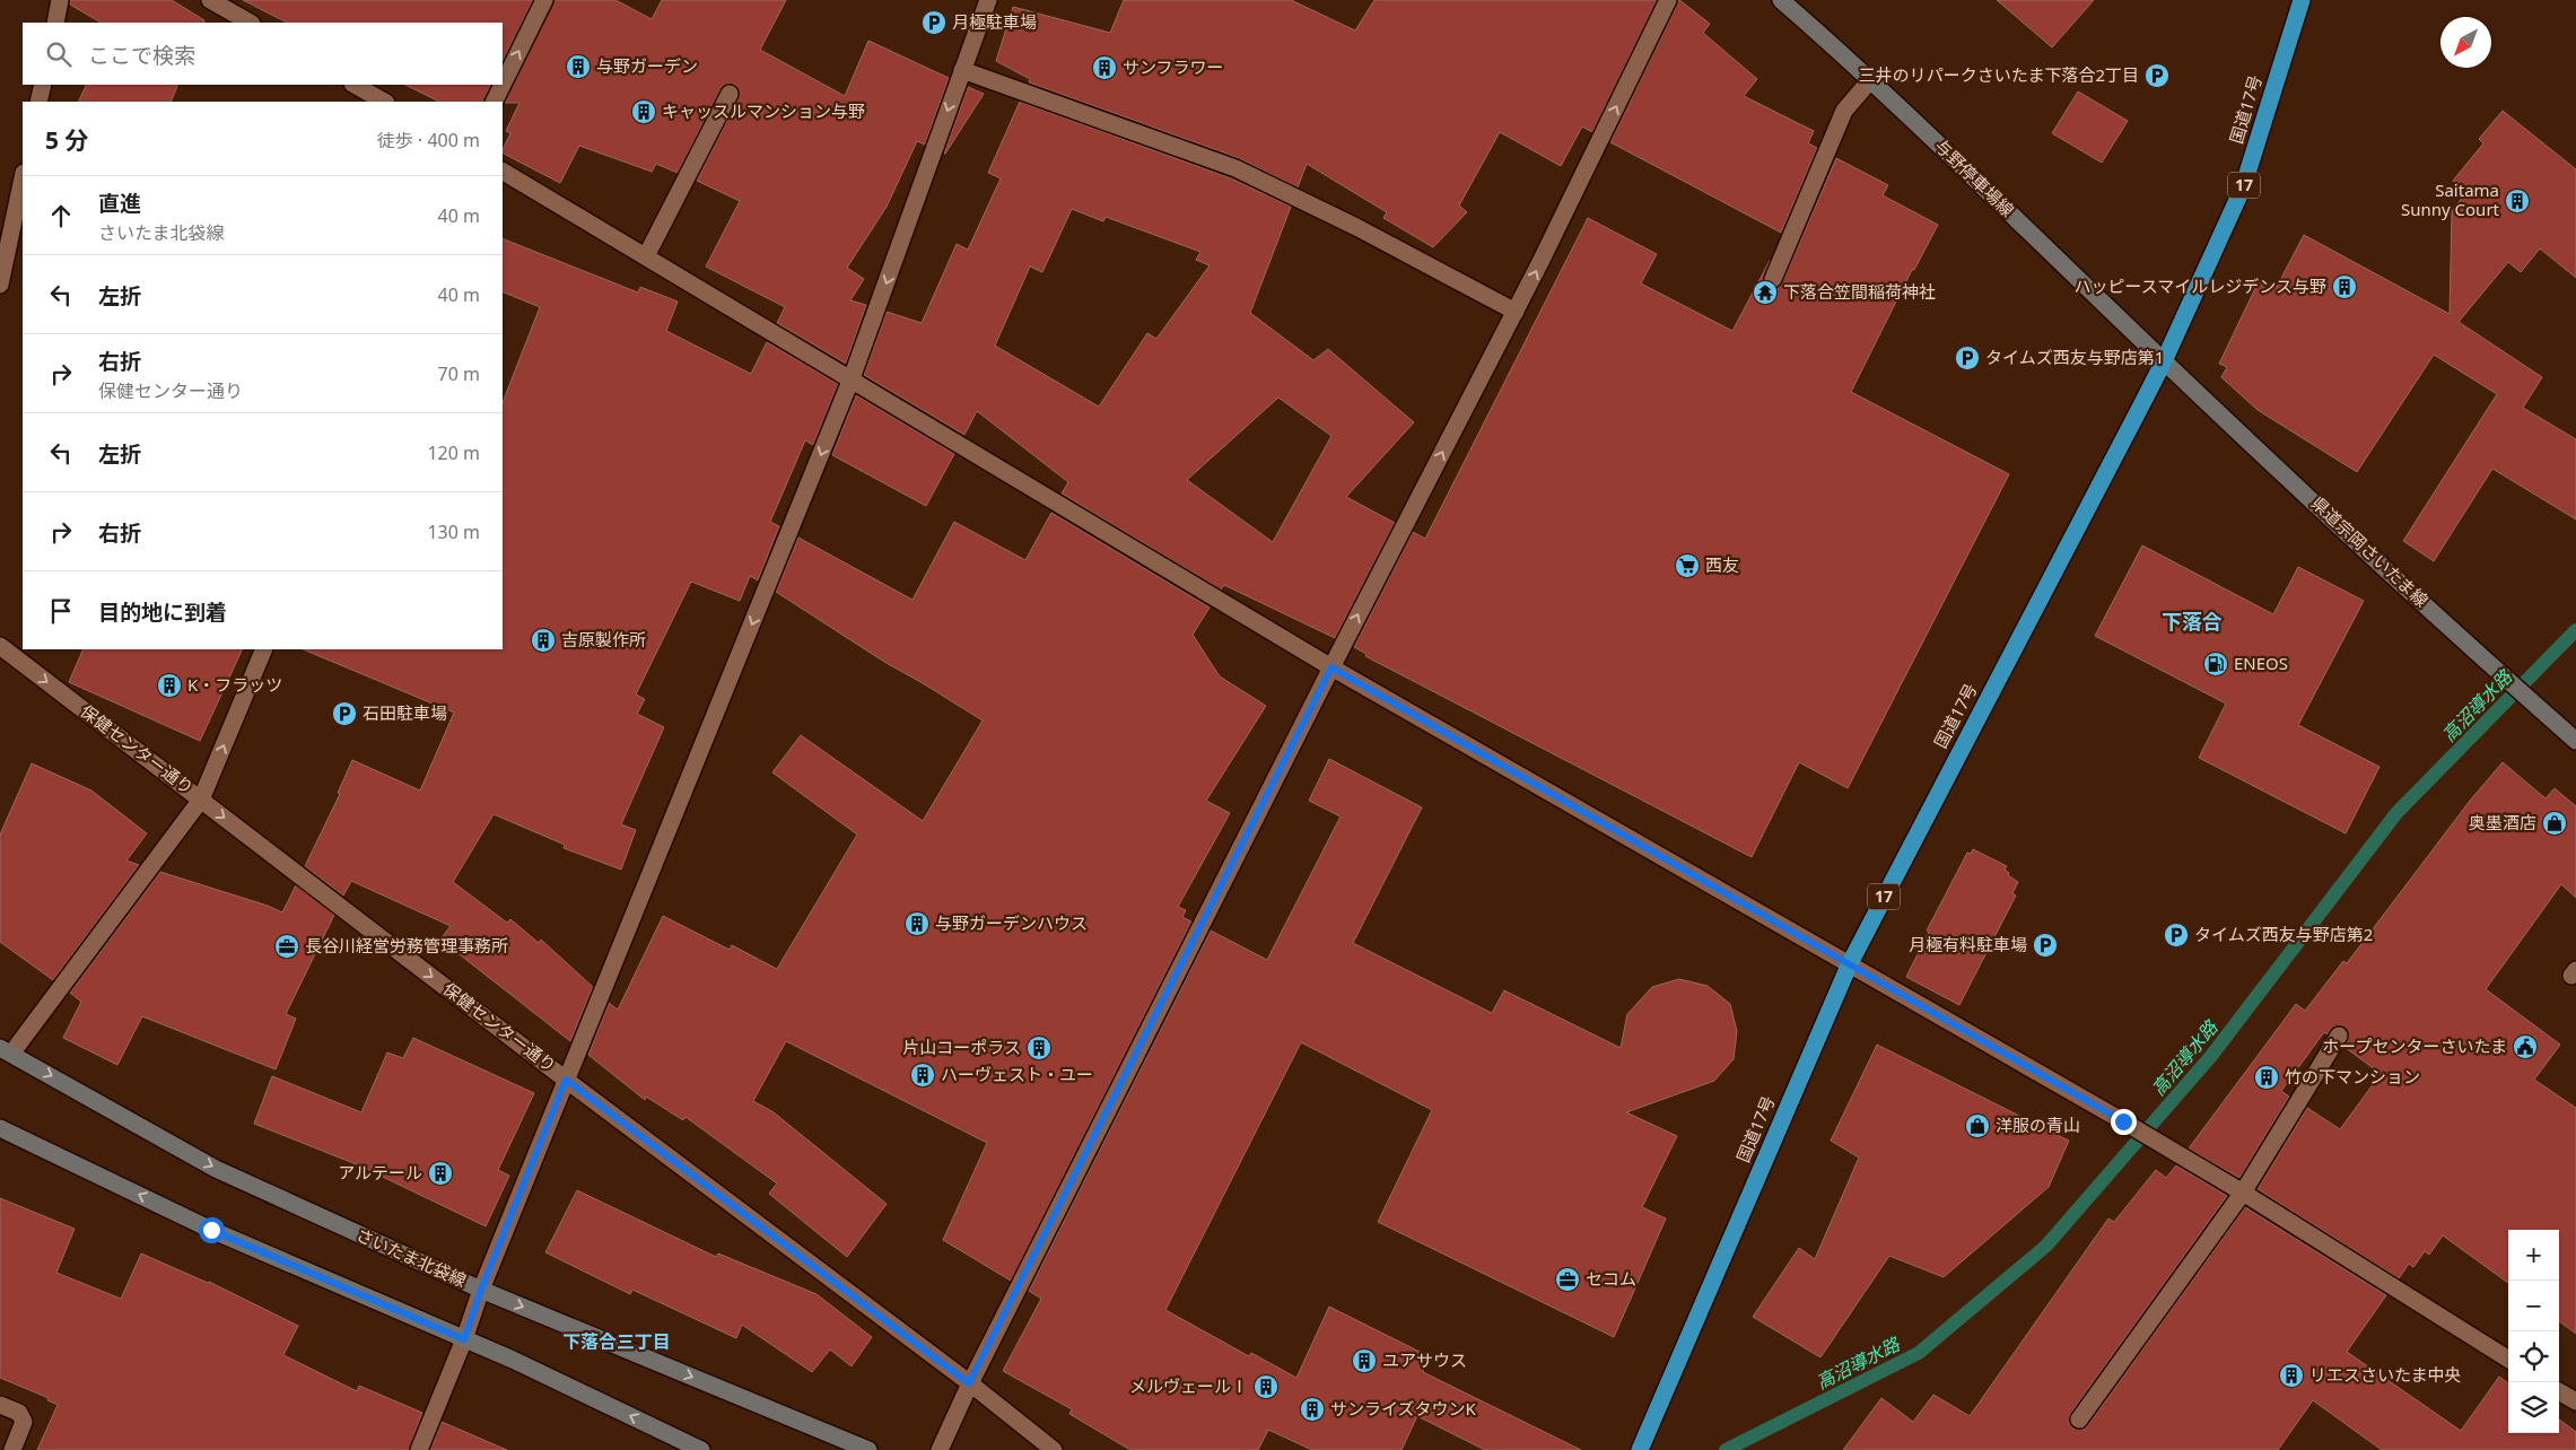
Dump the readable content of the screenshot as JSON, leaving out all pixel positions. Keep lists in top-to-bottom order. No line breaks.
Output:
{"streets":{"highway":["国道17号","17"],"main road":["与野停車場線","県道宗岡さいたま線","さいたま北袋線"],"street":["保健センター通り"]},"crossings":[["国道17号","与野停車場線"],["国道17号","県道宗岡さいたま線"],["与野停車場線","県道宗岡さいたま線"]],"one_way":["保健センター通り"],"districts":["下落合","下落合三丁目"],"water":["高沼導水路"],"places":{"parking":["月極駐車場","三井のリパークさいたま下落合2丁目","タイムズ西友与野店第1","石田駐車場","タイムズ西友与野店第2","月極有料駐車場"],"building":["与野ガーデン","サンフラワー","キャッスルマンション与野","Saitama Sunny Court","ハッピースマイルレジデンス与野","吉原製作所","K・フラッツ","与野ガーデンハウス","片山コーポラス","ハーヴェスト・ユー","竹の下マンション","アルテール","ユアサウス","リエスさいたま中央","メルヴェールⅠ","サンライズタウンK"],"temple":["下落合笠間稲荷神社"],"supermarket":["西友"],"fuel station":["ENEOS"],"shop":["奥墨酒店","洋服の青山"],"office":["長谷川経営労務管理事務所","セコム"],"public building":["ホープセンターさいたま"]},"north":"bottom left","page":{"search":"ここで検索","heading":["5 分","徒歩 · 400 m"],"list":[["直進","さいたま北袋線","40 m"],["左折","40 m"],["右折","保健センター通り","70 m"],["左折","120 m"],["右折","130 m"],"目的地に到着"],"map_buttons":["+","−"]}}
